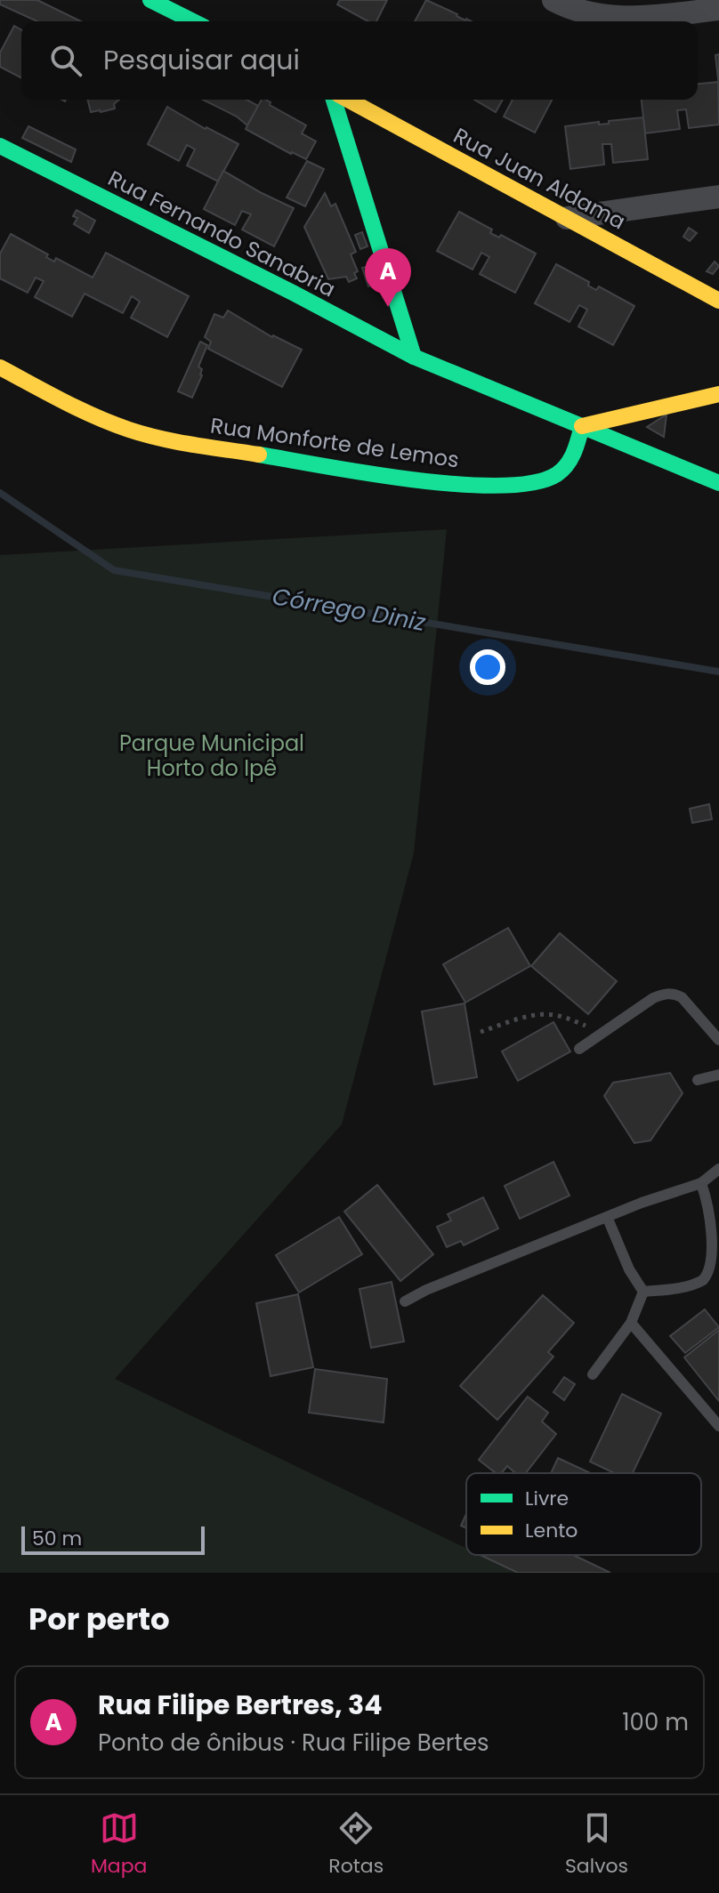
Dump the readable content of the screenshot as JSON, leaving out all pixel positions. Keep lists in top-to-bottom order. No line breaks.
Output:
{"streets":{"street":["Rua Juan Aldama","Rua Fernando Sanabria","Rua Monforte de Lemos"]},"crossings":[["Rua Fernando Sanabria","Rua Monforte de Lemos"]],"water":["Córrego Diniz"],"parks":["Parque Municipal Horto do Ipê"],"legend":["Livre","Lento"],"scale_bar":"50 m","page":{"search":"Pesquisar aqui","pins":"A","scale":"50 m","heading":"Por perto","list":[{"mark":"A","name":"Rua Filipe Bertres, 34","note":"Ponto de ônibus · Rua Filipe Bertes","value":"100 m"}],"nav":["Mapa","Rotas","Salvos"]}}
